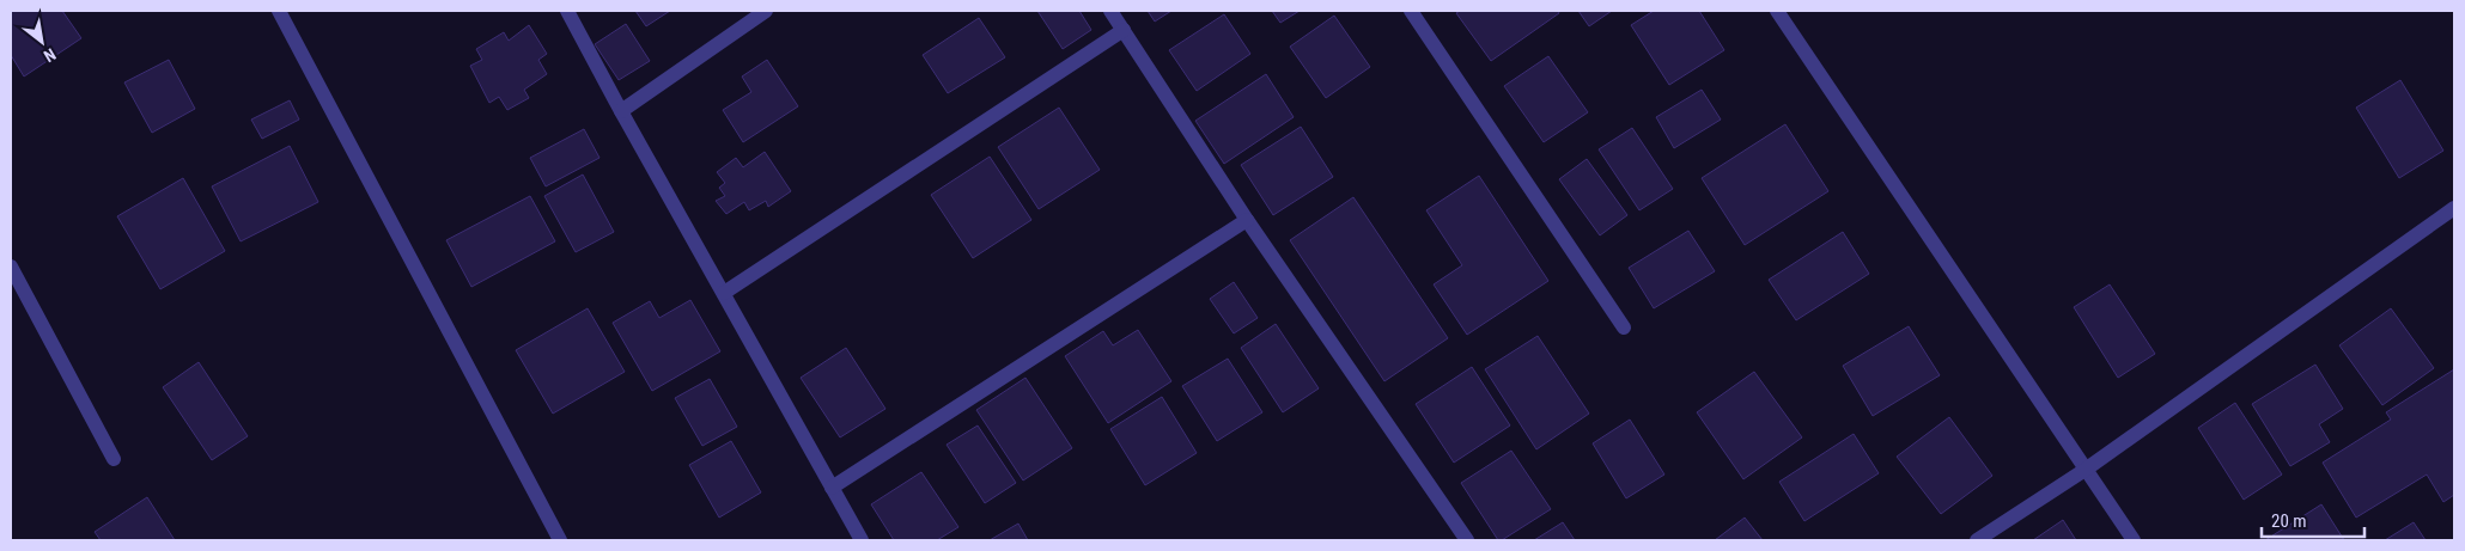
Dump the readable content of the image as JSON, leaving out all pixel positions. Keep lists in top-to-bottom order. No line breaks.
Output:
{"scale_bar":"20 m","north":"bottom right"}
